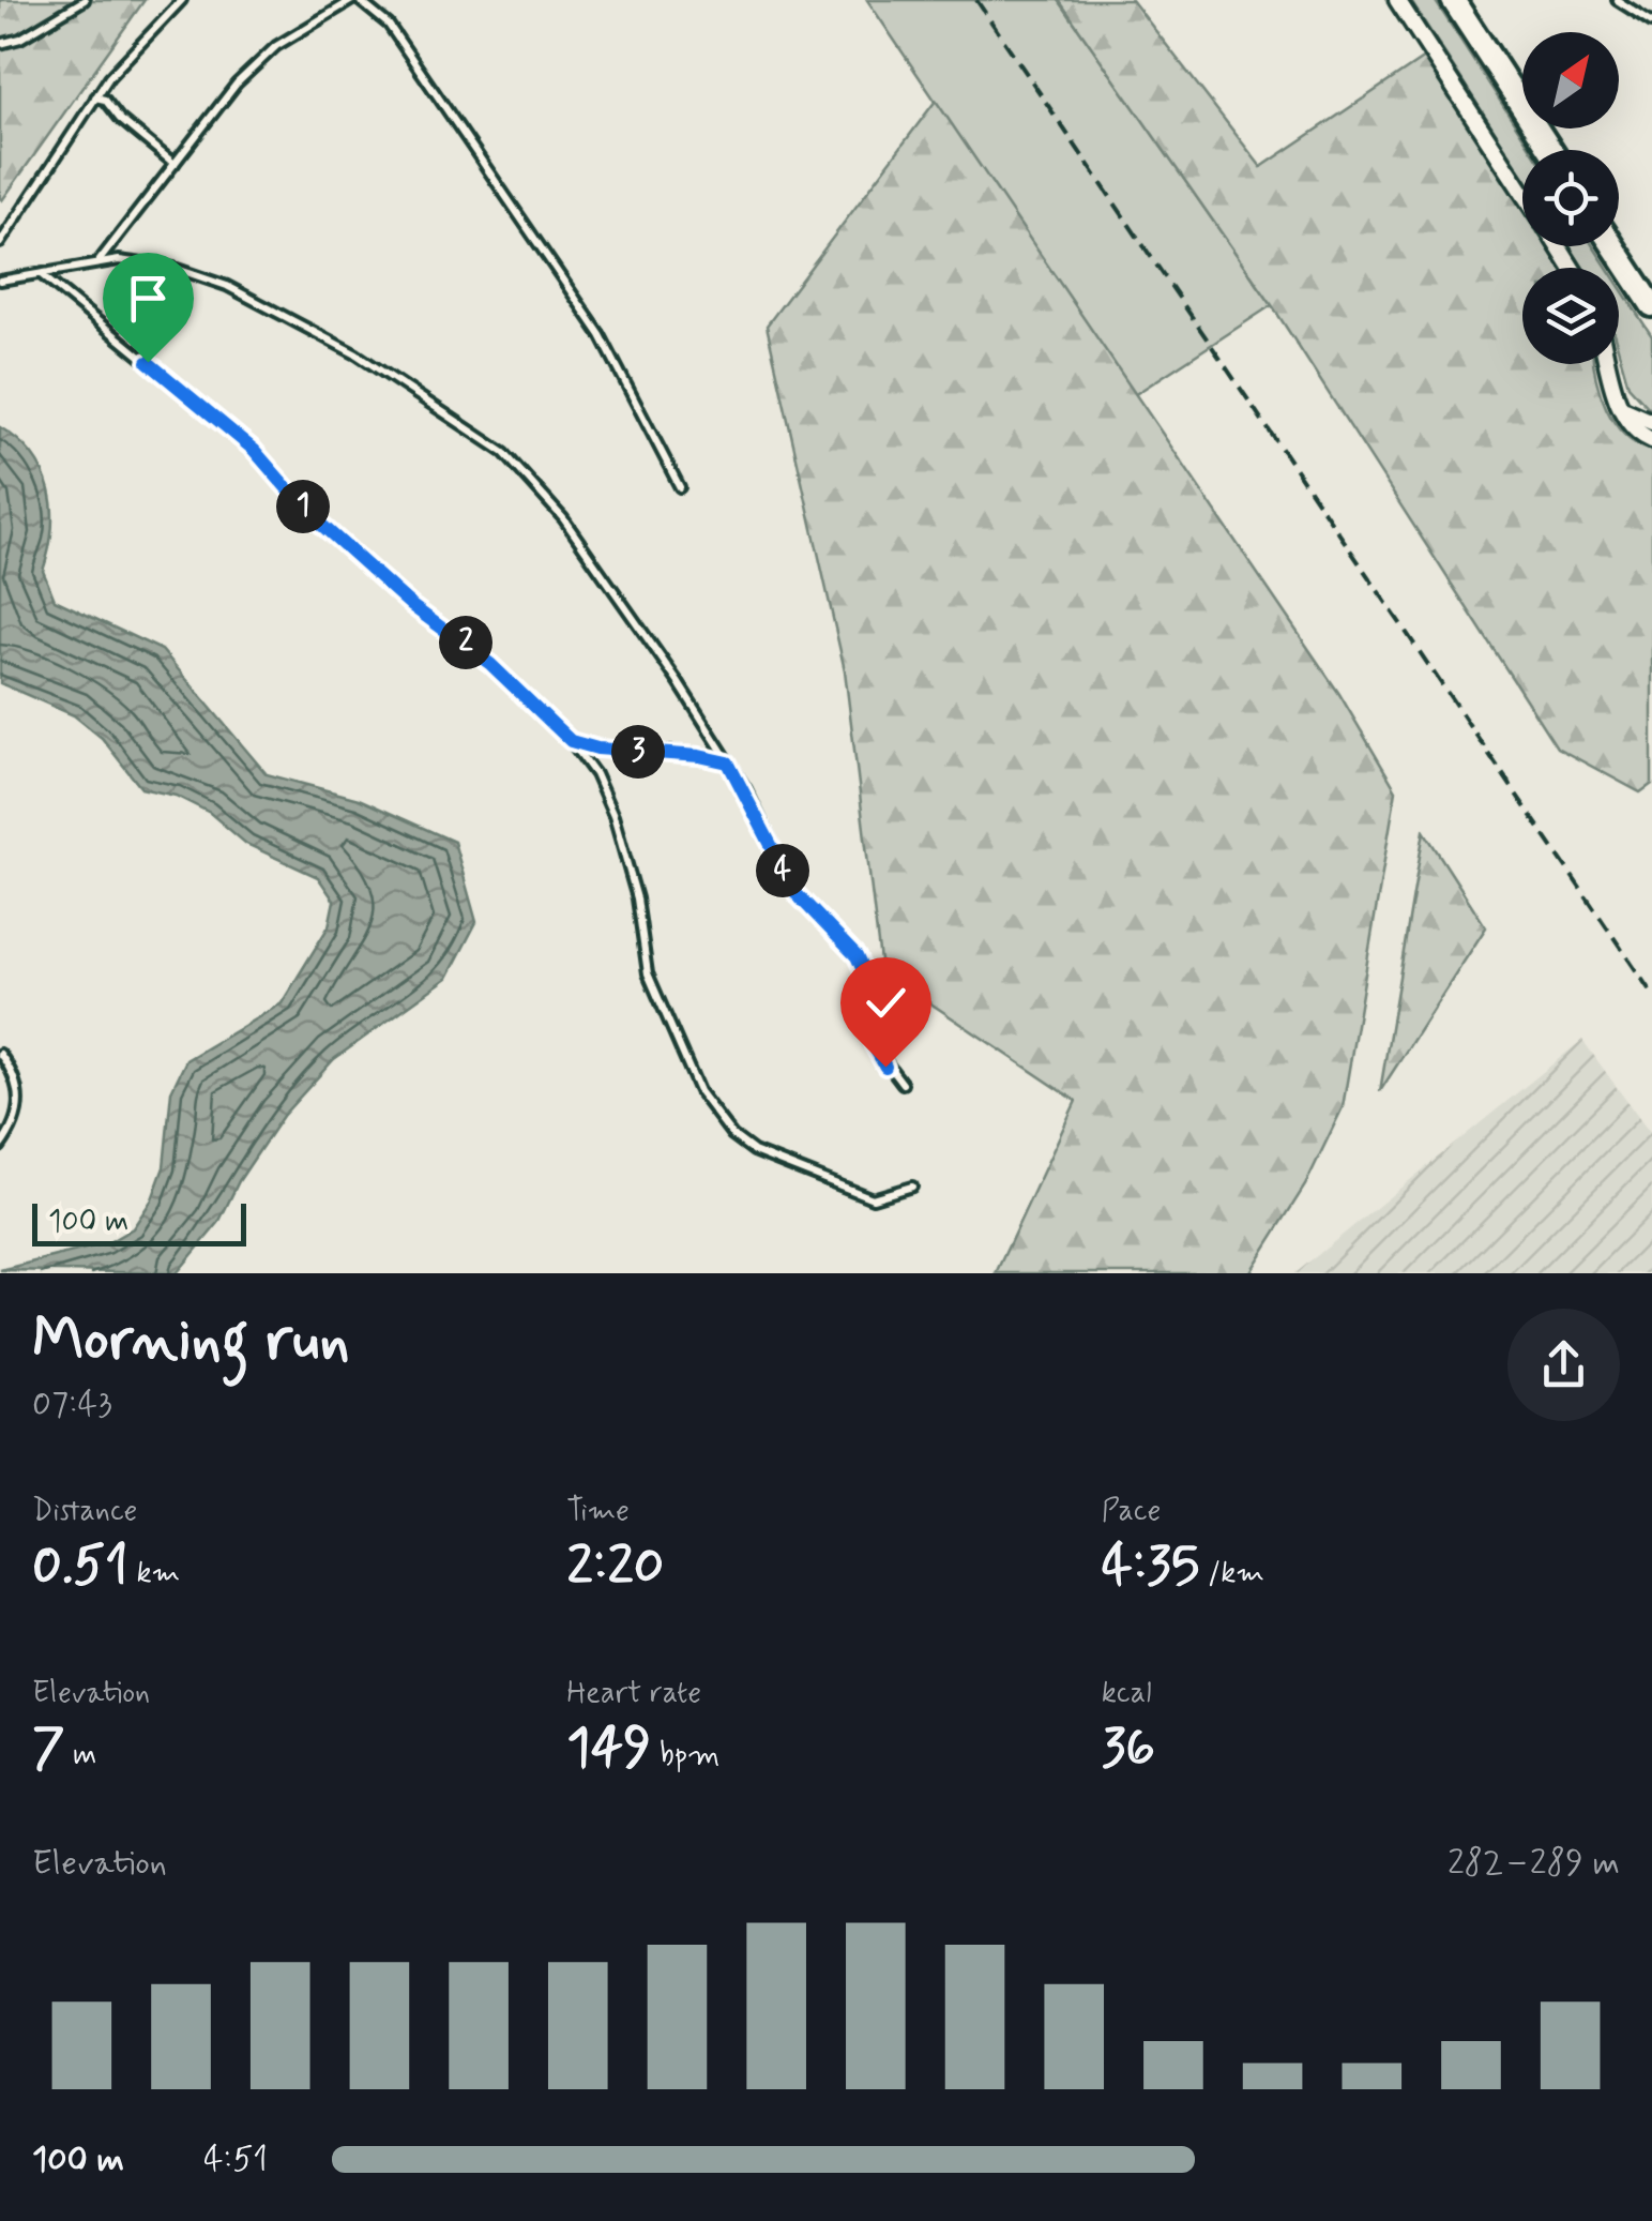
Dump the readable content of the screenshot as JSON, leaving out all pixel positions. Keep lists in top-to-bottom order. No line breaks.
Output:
{"scale_bar":"100 m","north":"top right","page":{"pins":["1","2","3","4"],"scale":"100 m","heading":["Morning run","07:43"],"stats":[["Distance","0.51 km"],["Time","2:20"],["Pace","4:35 /km"],["Elevation","7 m"],["Heart rate","149 bpm"],["kcal","36"]],"chart":["Elevation","282–289 m"],"list":[{"name":"100 m","note":"4:51"}]}}
